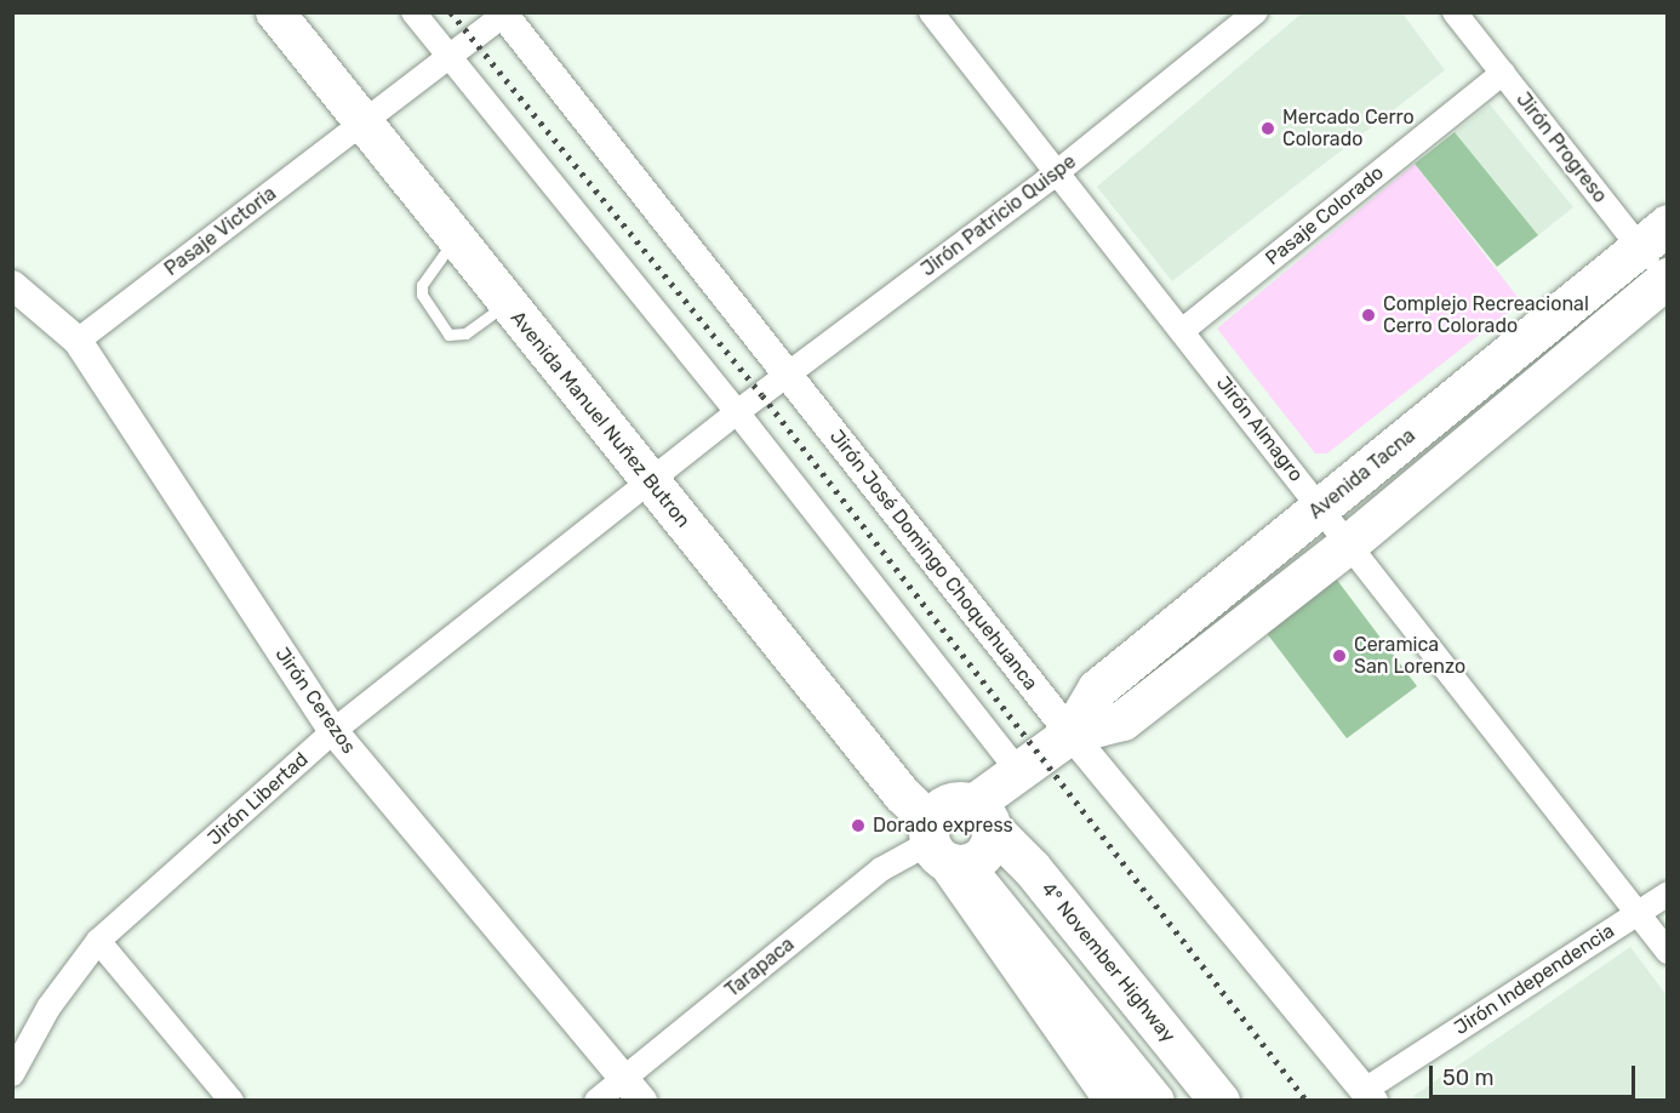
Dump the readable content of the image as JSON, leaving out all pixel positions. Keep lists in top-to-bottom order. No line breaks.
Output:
{"streets":{"highway":["Avenida Tacna","4° November Highway"],"main road":["Avenida Manuel Nuñez Butron"],"street":["Jirón Progreso","Jirón Patricio Quispe","Pasaje Colorado","Pasaje Victoria","Jirón Almagro","Jirón José Domingo Choquehuanca","Jirón Cerezos","Jirón Libertad","Tarapaca","Jirón Independencia"]},"crossings":[["Jirón Progreso","Pasaje Colorado"],["Jirón Progreso","Avenida Tacna"],["Jirón Patricio Quispe","Avenida Manuel Nuñez Butron"],["Jirón Patricio Quispe","Jirón Almagro"],["Jirón Patricio Quispe","Jirón José Domingo Choquehuanca"],["Jirón Patricio Quispe","Jirón Libertad"],["Pasaje Colorado","Jirón Almagro"],["Pasaje Victoria","Avenida Manuel Nuñez Butron"],["Pasaje Victoria","Jirón José Domingo Choquehuanca"],["Pasaje Victoria","Jirón Cerezos"],["Avenida Manuel Nuñez Butron","Avenida Tacna"],["Avenida Manuel Nuñez Butron","Jirón Libertad"],["Avenida Manuel Nuñez Butron","4° November Highway"],["Avenida Manuel Nuñez Butron","Tarapaca"],["Jirón Almagro","Avenida Tacna"],["Jirón Almagro","Jirón Independencia"],["Avenida Tacna","Jirón José Domingo Choquehuanca"],["Avenida Tacna","4° November Highway"],["Avenida Tacna","Tarapaca"],["Jirón José Domingo Choquehuanca","Jirón Independencia"],["Jirón Cerezos","Jirón Libertad"],["Jirón Cerezos","Tarapaca"],["4° November Highway","Tarapaca"]],"places":["Mercado Cerro Colorado","Complejo Recreacional Cerro Colorado","Ceramica San Lorenzo","Dorado express"],"scale_bar":"50 m"}
